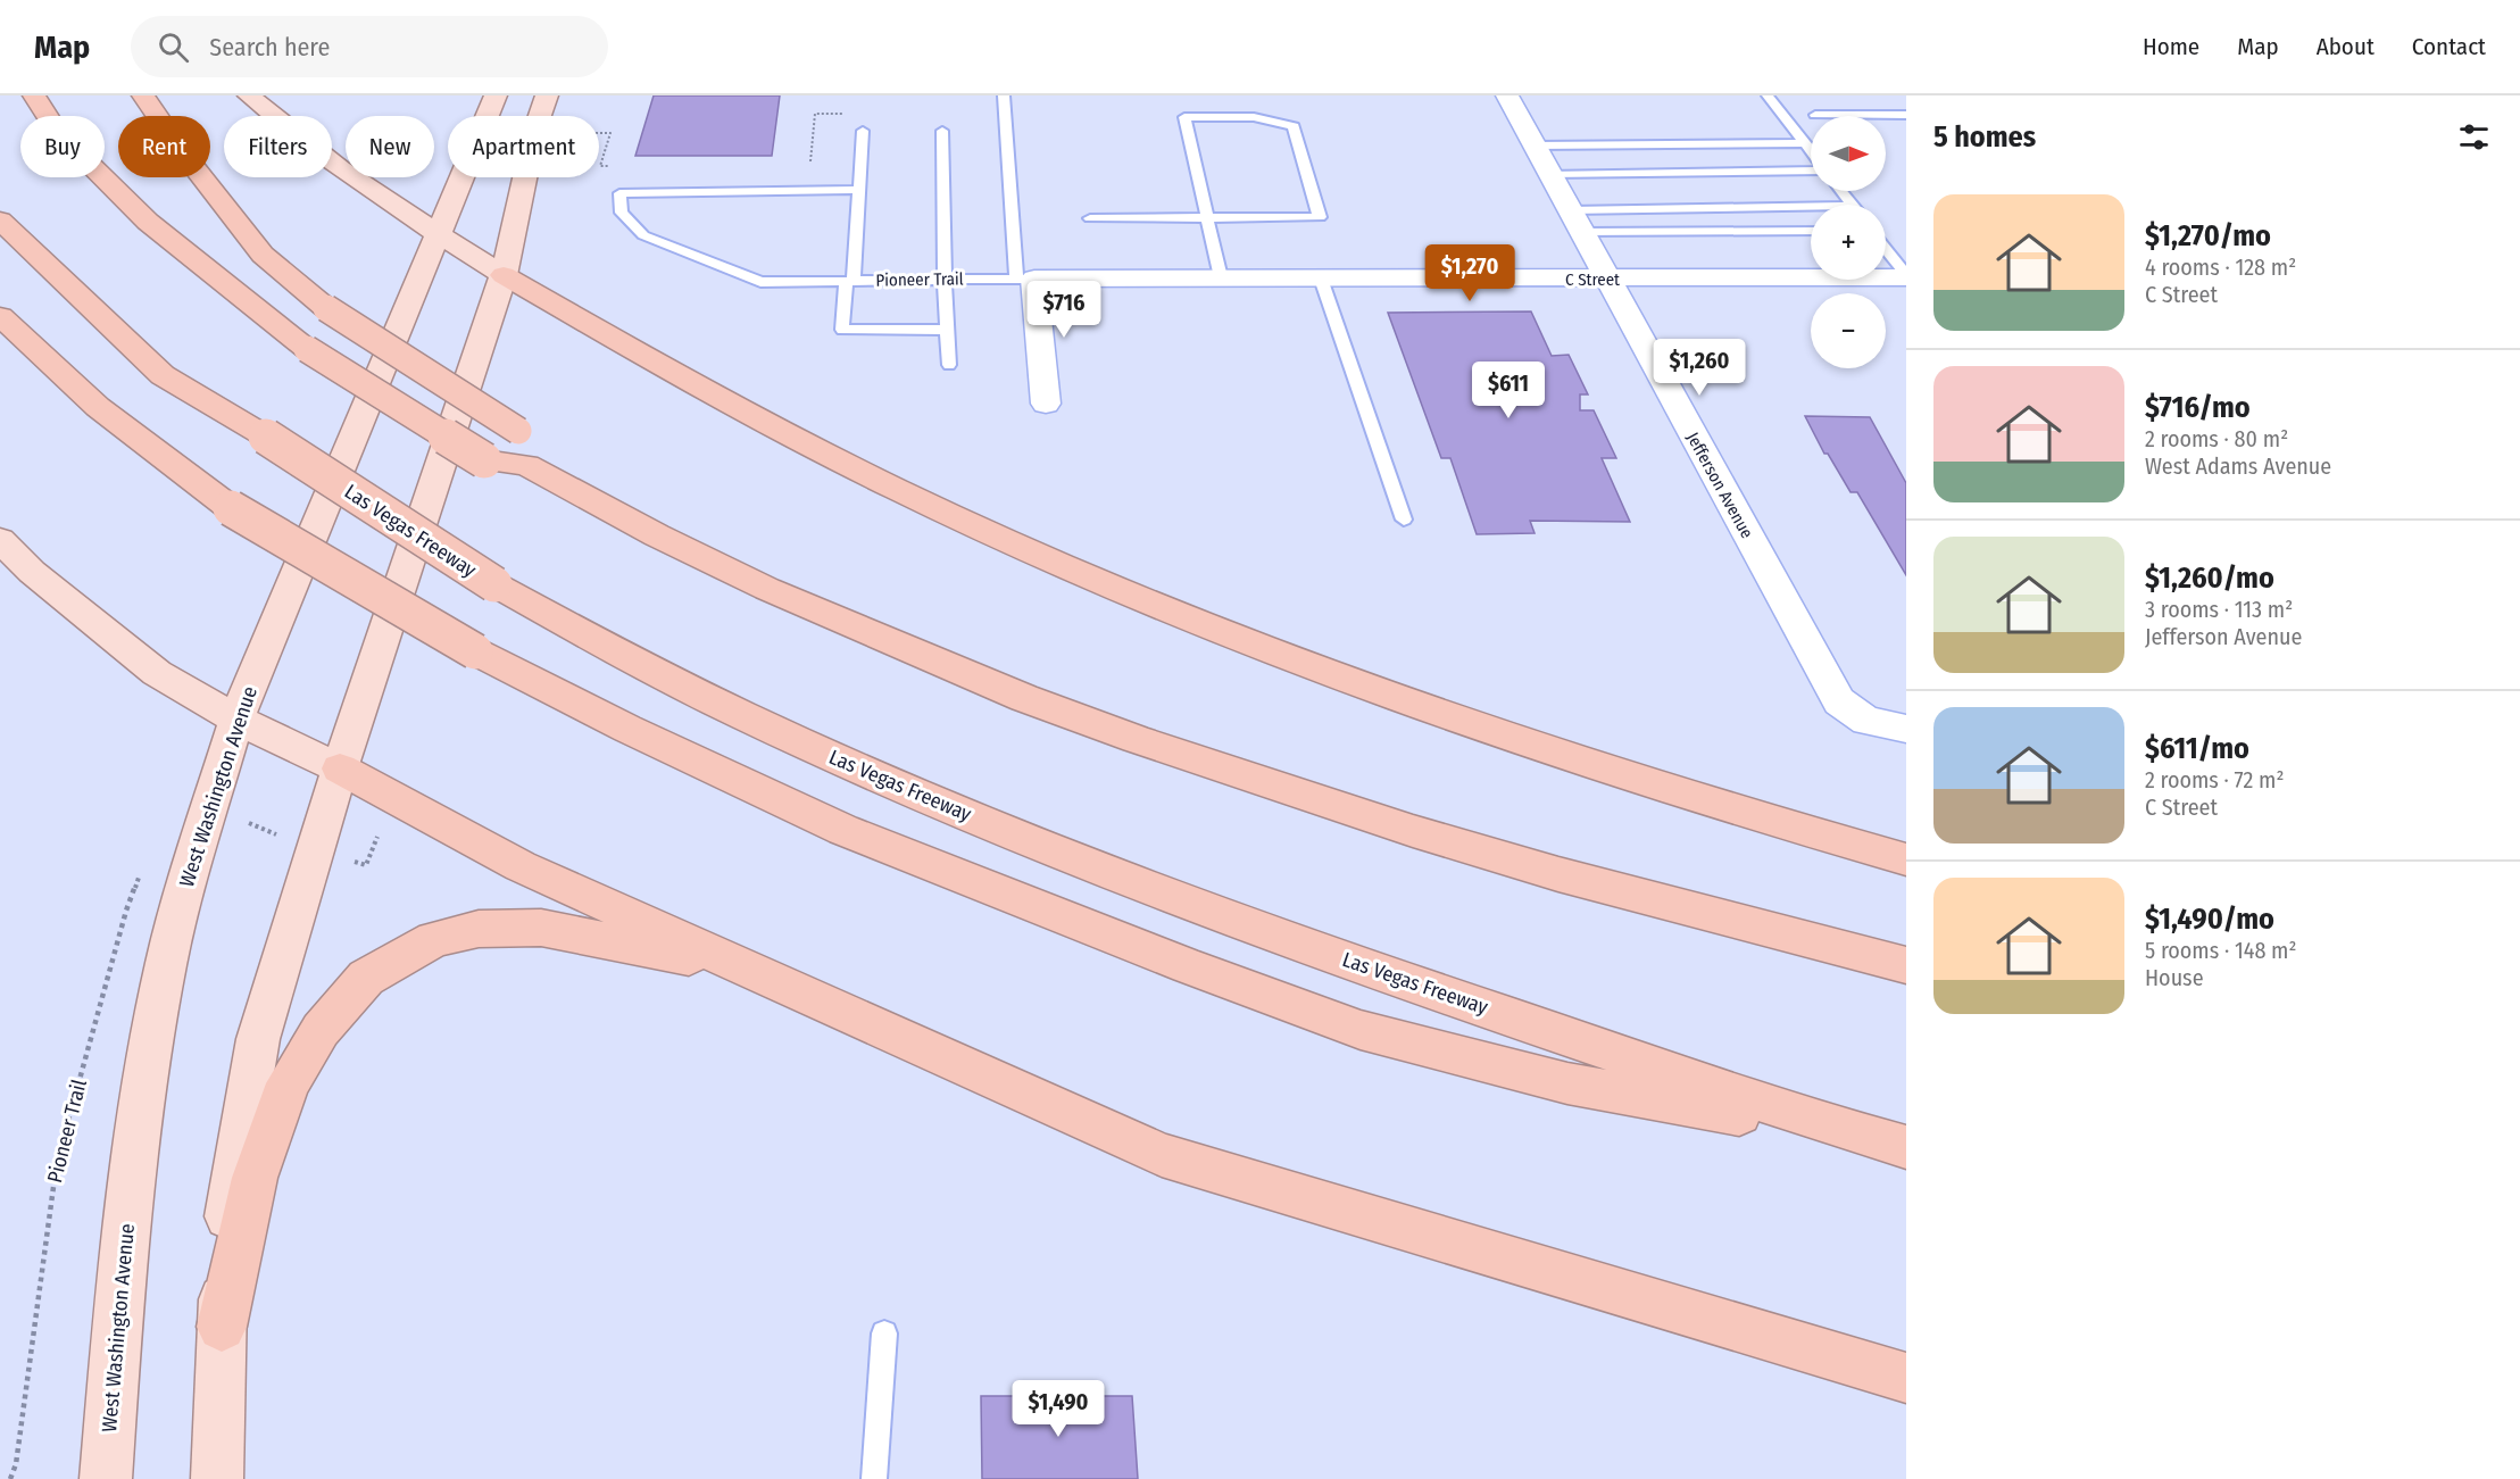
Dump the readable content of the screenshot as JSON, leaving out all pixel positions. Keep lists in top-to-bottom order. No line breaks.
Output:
{"streets":{"highway":["Las Vegas Freeway"],"main road":["West Washington Avenue"],"street":["C Street","Jefferson Avenue"],"lane":["Pioneer Trail"]},"crossings":[["Pioneer Trail","C Street"],["C Street","Jefferson Avenue"]],"north":"right","page":{"header":"Map","search":"Search here","nav":["Home","Map","About","Contact"],"heading":"5 homes","map_buttons":["+","−"],"chip":["Buy","Rent","Filters","New","Apartment"],"list":[{"name":"$1,270/mo","note":"4 rooms · 128 m² · C Street"},{"name":"$716/mo","note":"2 rooms · 80 m² · West Adams Avenue"},{"name":"$1,260/mo","note":"3 rooms · 113 m² · Jefferson Avenue"},{"name":"$611/mo","note":"2 rooms · 72 m² · C Street"},{"name":"$1,490/mo","note":"5 rooms · 148 m² · House"}],"price":["$1,270","$716","$1,260","$611","$1,490"]}}
